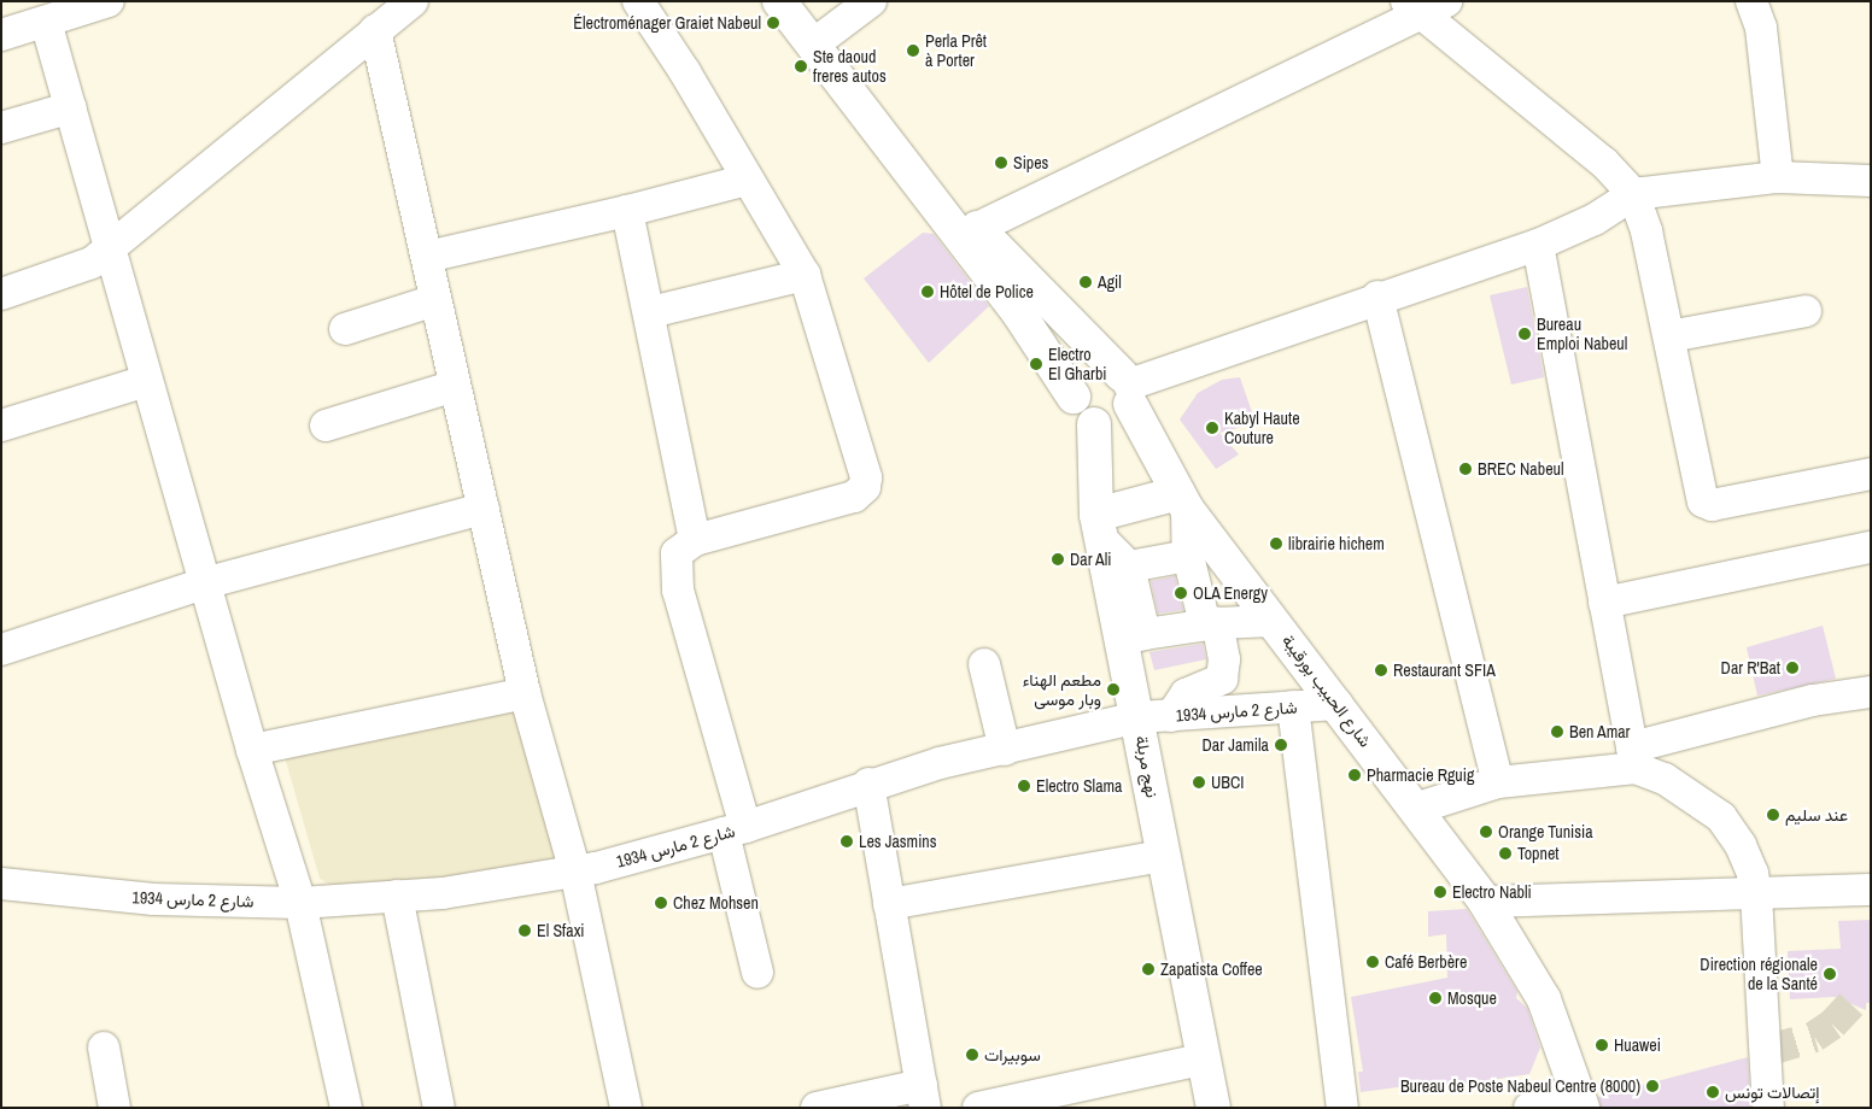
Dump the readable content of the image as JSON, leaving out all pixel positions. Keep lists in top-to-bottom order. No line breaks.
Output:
{"streets":{"main road":["شارع الحبيب بورقيبة","نهج مربلة"],"street":["شارع 2 مارس 1934"]},"crossings":[["شارع الحبيب بورقيبة","شارع 2 مارس 1934"],["شارع الحبيب بورقيبة","نهج مربلة"],["شارع 2 مارس 1934","نهج مربلة"]],"places":["Électroménager Graiet Nabeul","Perla Prêt à Porter","Ste daoud freres autos","Sipes","Agil","Hôtel de Police","Bureau Emploi Nabeul","Electro El Gharbi","Kabyl Haute Couture","BREC Nabeul","librairie hichem","Dar Ali","OLA Energy","Dar R'Bat","Restaurant SFIA","مطعم الهناء وبار موسى","Ben Amar","Dar Jamila","Pharmacie Rguig","UBCI","Electro Slama","عند سليم","Orange Tunisia","Les Jasmins","Topnet","Electro Nabli","Chez Mohsen","El Sfaxi","Café Berbère","Zapatista Coffee","Direction régionale de la Santé","Mosque","Huawei","سوبيرات","Bureau de Poste Nabeul Centre (8000)","إتصالات تونس"]}
